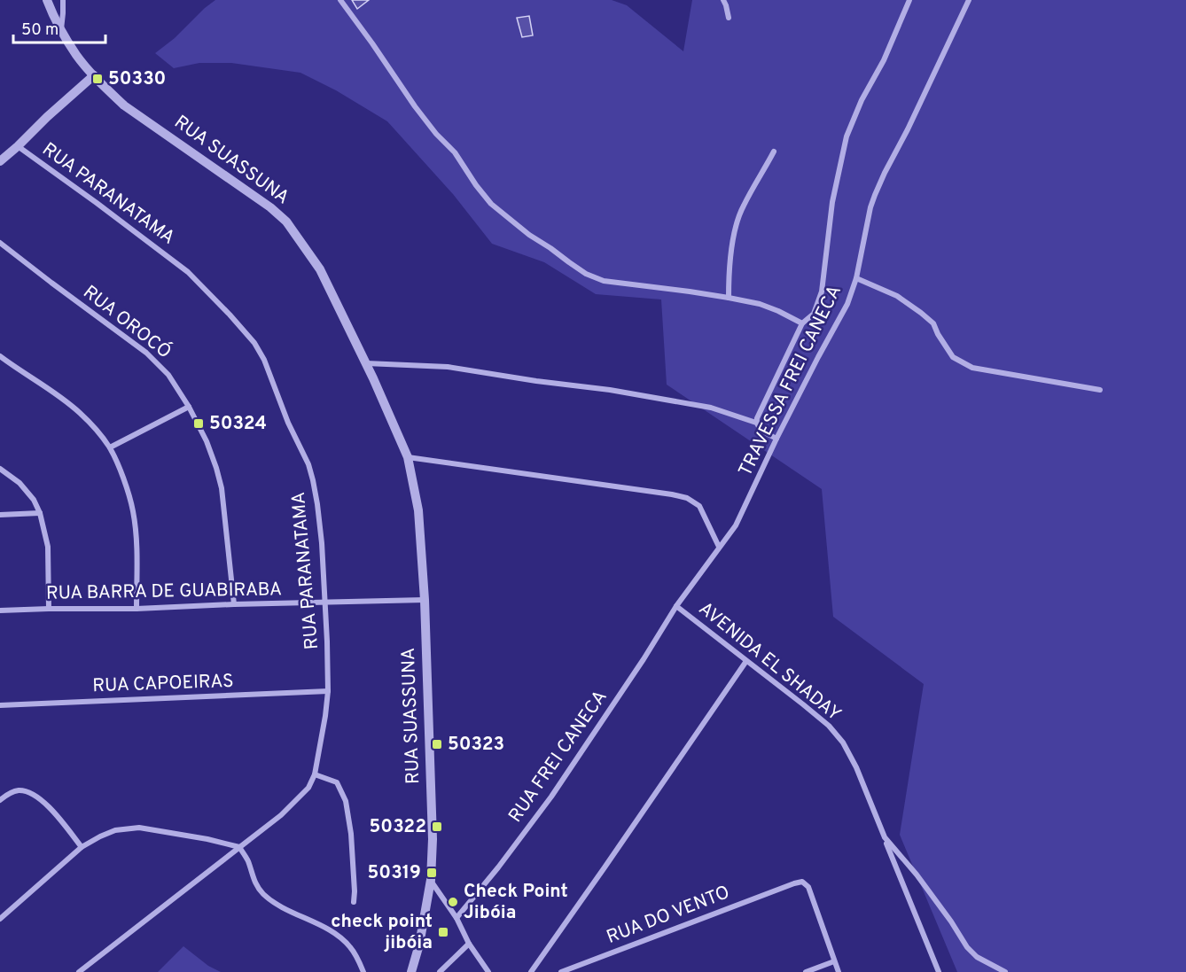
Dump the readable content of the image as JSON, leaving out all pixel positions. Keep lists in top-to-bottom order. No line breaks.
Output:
{"streets":{"street":["RUA SUASSUNA","RUA PARANATAMA","RUA OROCÓ","TRAVESSA FREI CANECA","RUA BARRA DE GUABIRABA","AVENIDA EL SHADAY","RUA CAPOEIRAS","RUA FREI CANECA","RUA DO VENTO"]},"crossings":[["RUA SUASSUNA","RUA BARRA DE GUABIRABA"],["RUA PARANATAMA","RUA BARRA DE GUABIRABA"],["RUA PARANATAMA","RUA CAPOEIRAS"],["RUA OROCÓ","RUA BARRA DE GUABIRABA"],["TRAVESSA FREI CANECA","AVENIDA EL SHADAY"],["TRAVESSA FREI CANECA","RUA FREI CANECA"],["AVENIDA EL SHADAY","RUA FREI CANECA"]],"places":{"transit":["50330","50324","50323","50322","50319","check point jibóia"],"other":["Check Point Jibóia"]},"scale_bar":"50 m"}
